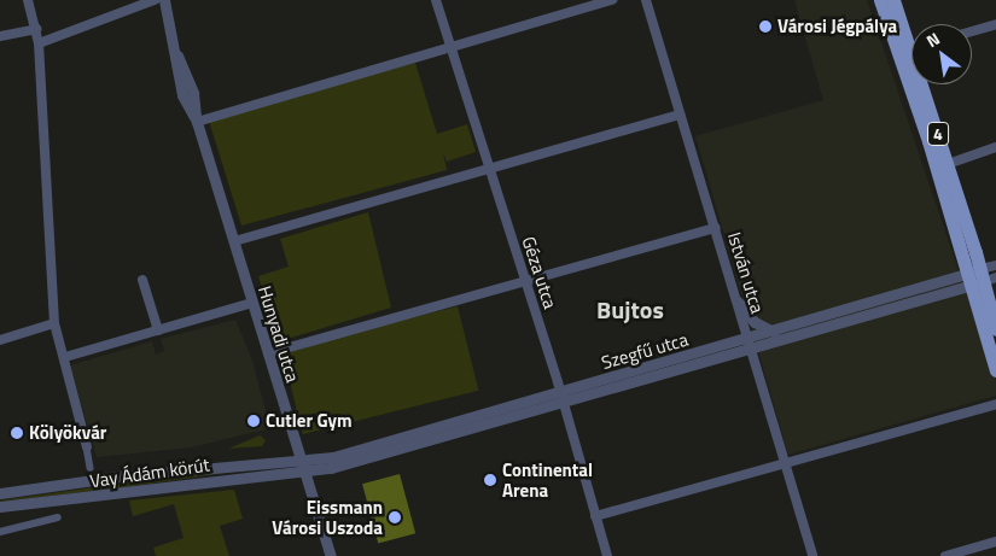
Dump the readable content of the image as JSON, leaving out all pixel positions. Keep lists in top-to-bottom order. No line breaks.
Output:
{"streets":{"main road":["4"],"street":["Géza utca","István utca","Hunyadi utca","Szegfű utca","Vay Ádám körút"]},"crossings":[["4","Szegfű utca"],["Géza utca","Szegfű utca"],["István utca","Szegfű utca"],["Hunyadi utca","Szegfű utca"],["Hunyadi utca","Vay Ádám körút"],["Szegfű utca","Vay Ádám körút"]],"districts":["Bujtos"],"places":["Városi Jégpálya","Cutler Gym","Kölyökvár","Continental Arena","Eissmann Városi Uszoda"],"north":"top left"}
